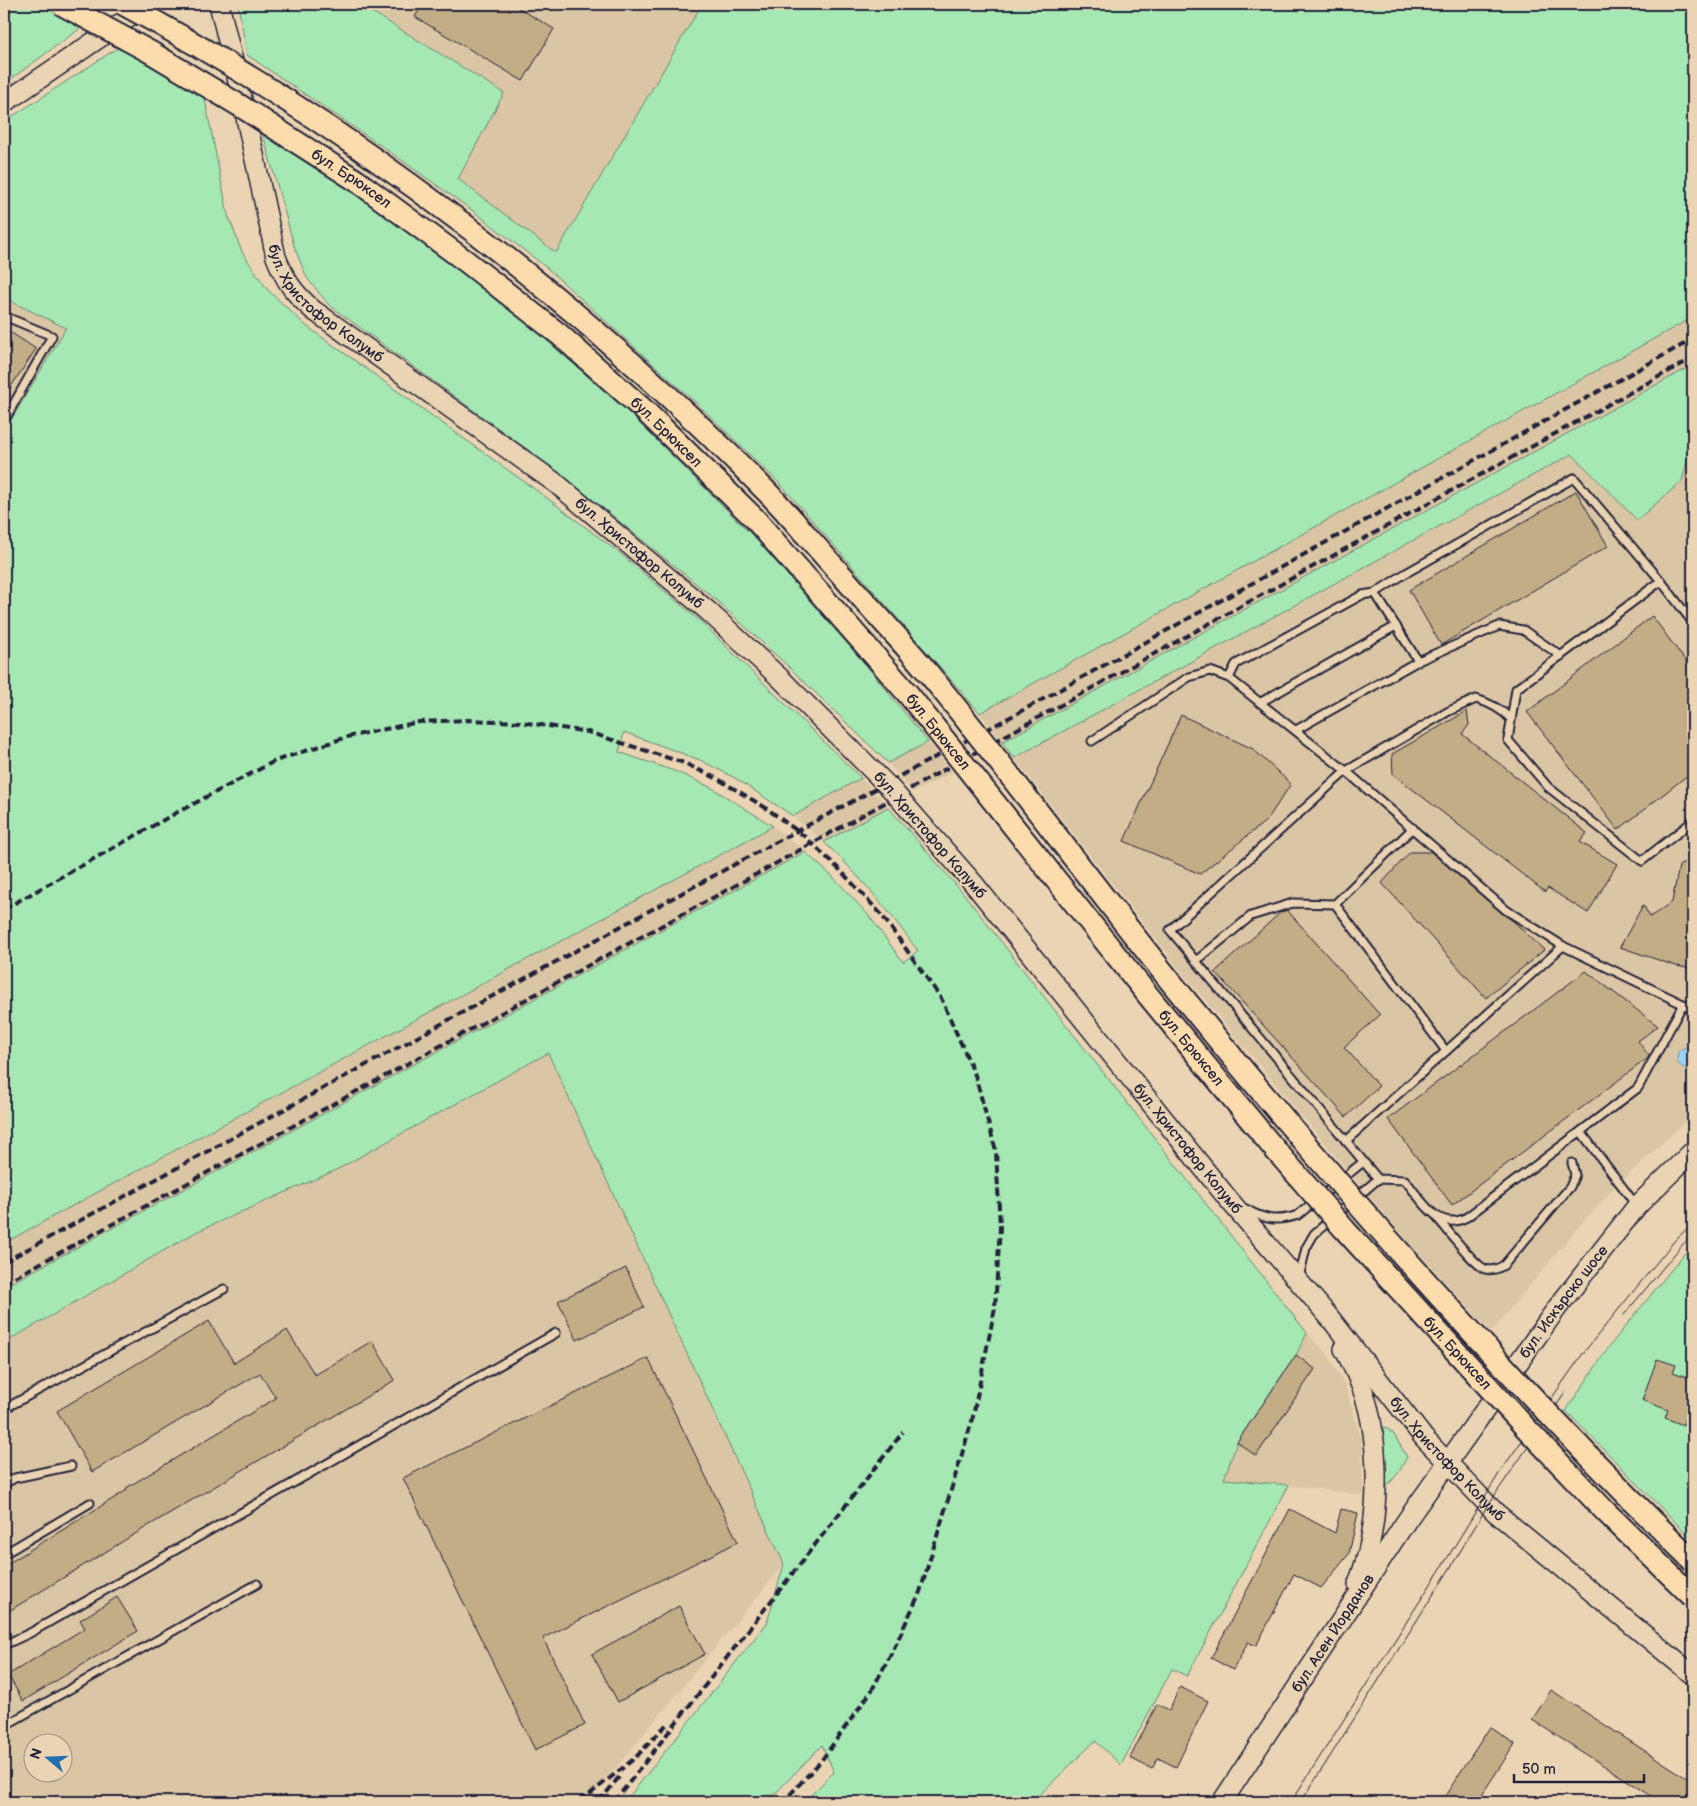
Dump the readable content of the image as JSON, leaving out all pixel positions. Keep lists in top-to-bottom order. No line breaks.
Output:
{"streets":{"main road":["бул. Брюксел"],"street":["бул. Христофор Колумб","бул. Искърско шосе","бул. Асен Йорданов"]},"crossings":[["бул. Христофор Колумб","бул. Искърско шосе"],["бул. Христофор Колумб","бул. Асен Йорданов"],["бул. Искърско шосе","бул. Асен Йорданов"]],"scale_bar":"50 m","north":"left"}
